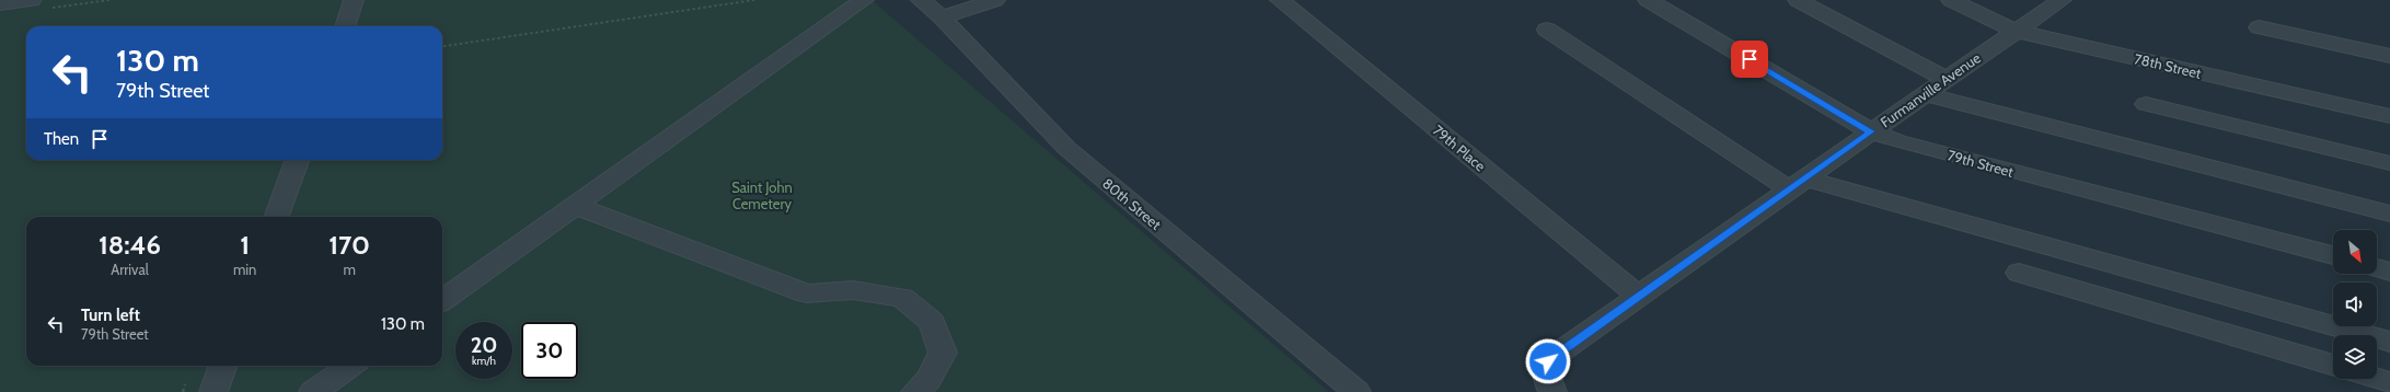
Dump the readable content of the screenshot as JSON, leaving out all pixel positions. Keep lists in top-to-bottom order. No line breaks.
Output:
{"streets":{"street":["78th Street","Furmanville Avenue","79th Place","79th Street","80th Street"]},"crossings":[["78th Street","Furmanville Avenue"],["Furmanville Avenue","79th Place"],["Furmanville Avenue","79th Street"]],"parks":["Saint John Cemetery"],"north":"bottom right","page":{"turn":["130 m","79th Street"],"then":"Then","eta":["18:46","Arrival","1","min","170","m"],"list":[{"name":"Turn left","note":"79th Street","value":"130 m"}],"speed":"20 km/h","limit":"30"}}
